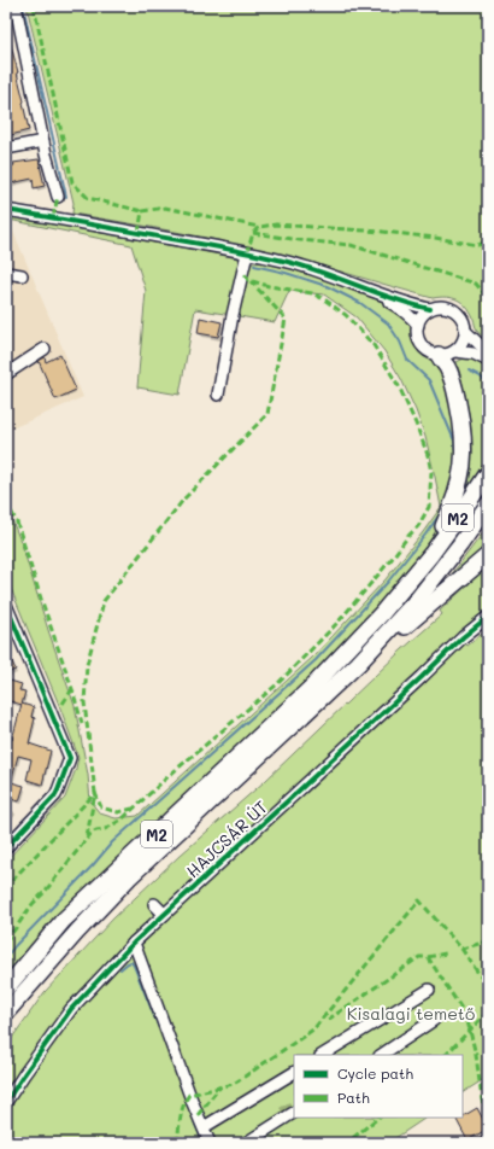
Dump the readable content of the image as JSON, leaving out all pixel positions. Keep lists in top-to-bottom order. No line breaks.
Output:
{"streets":{"highway":["M2"],"street":["HAJCSÁR ÚT"]},"parks":["Kisalagi temető"],"legend":["Cycle path","Path"]}
